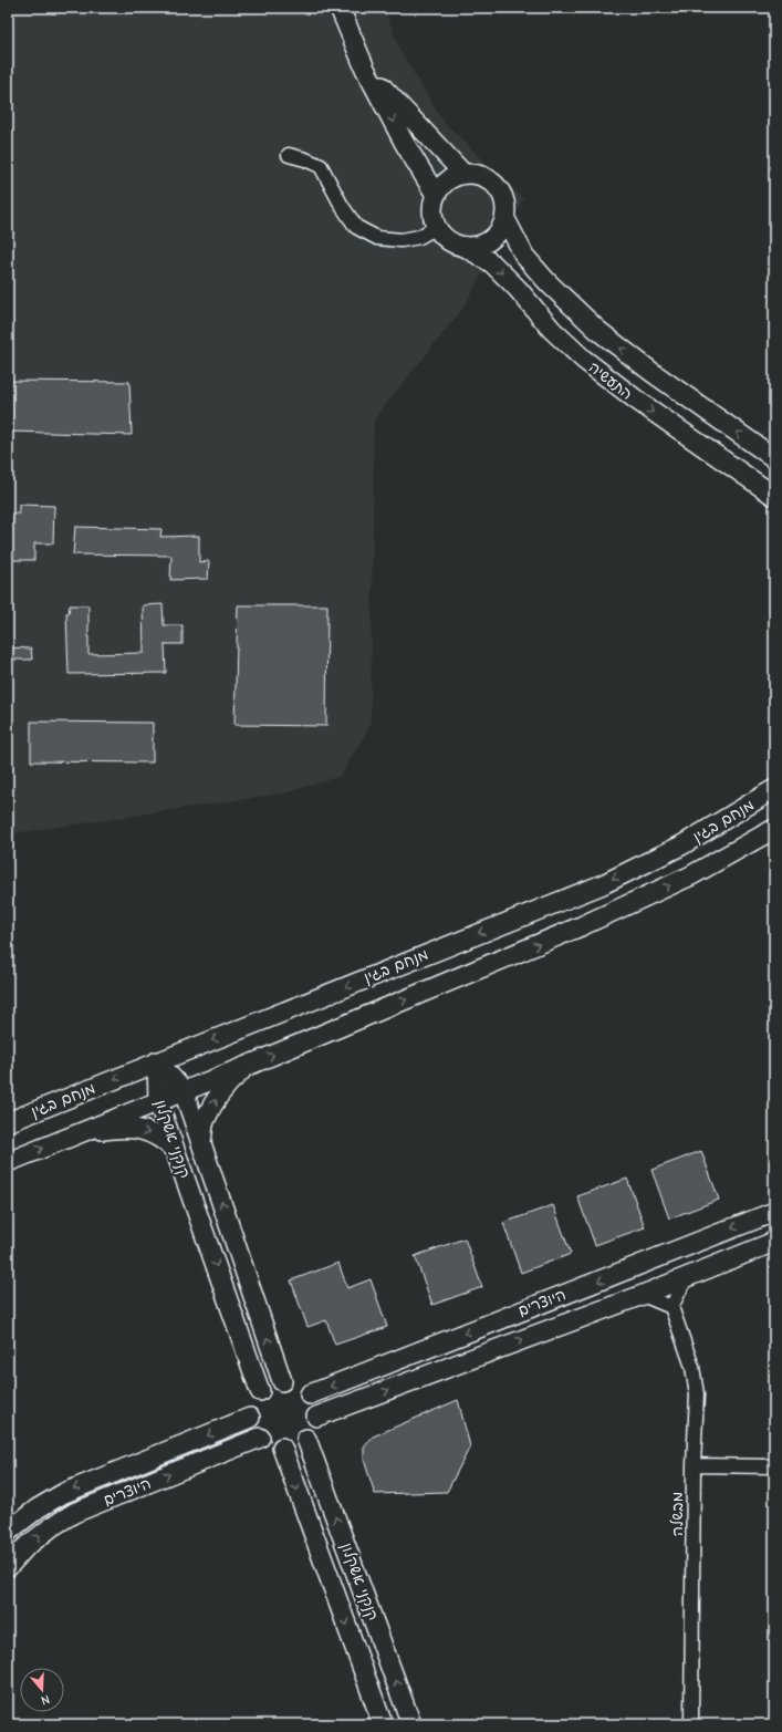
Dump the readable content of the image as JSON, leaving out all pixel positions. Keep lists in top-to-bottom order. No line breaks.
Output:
{"streets":{"street":["התעשיה","מנחם בגין","קנקני אשקלון","היוצרים","מבשלה"]},"crossings":[["מנחם בגין","קנקני אשקלון"],["קנקני אשקלון","היוצרים"]],"north":"bottom"}
